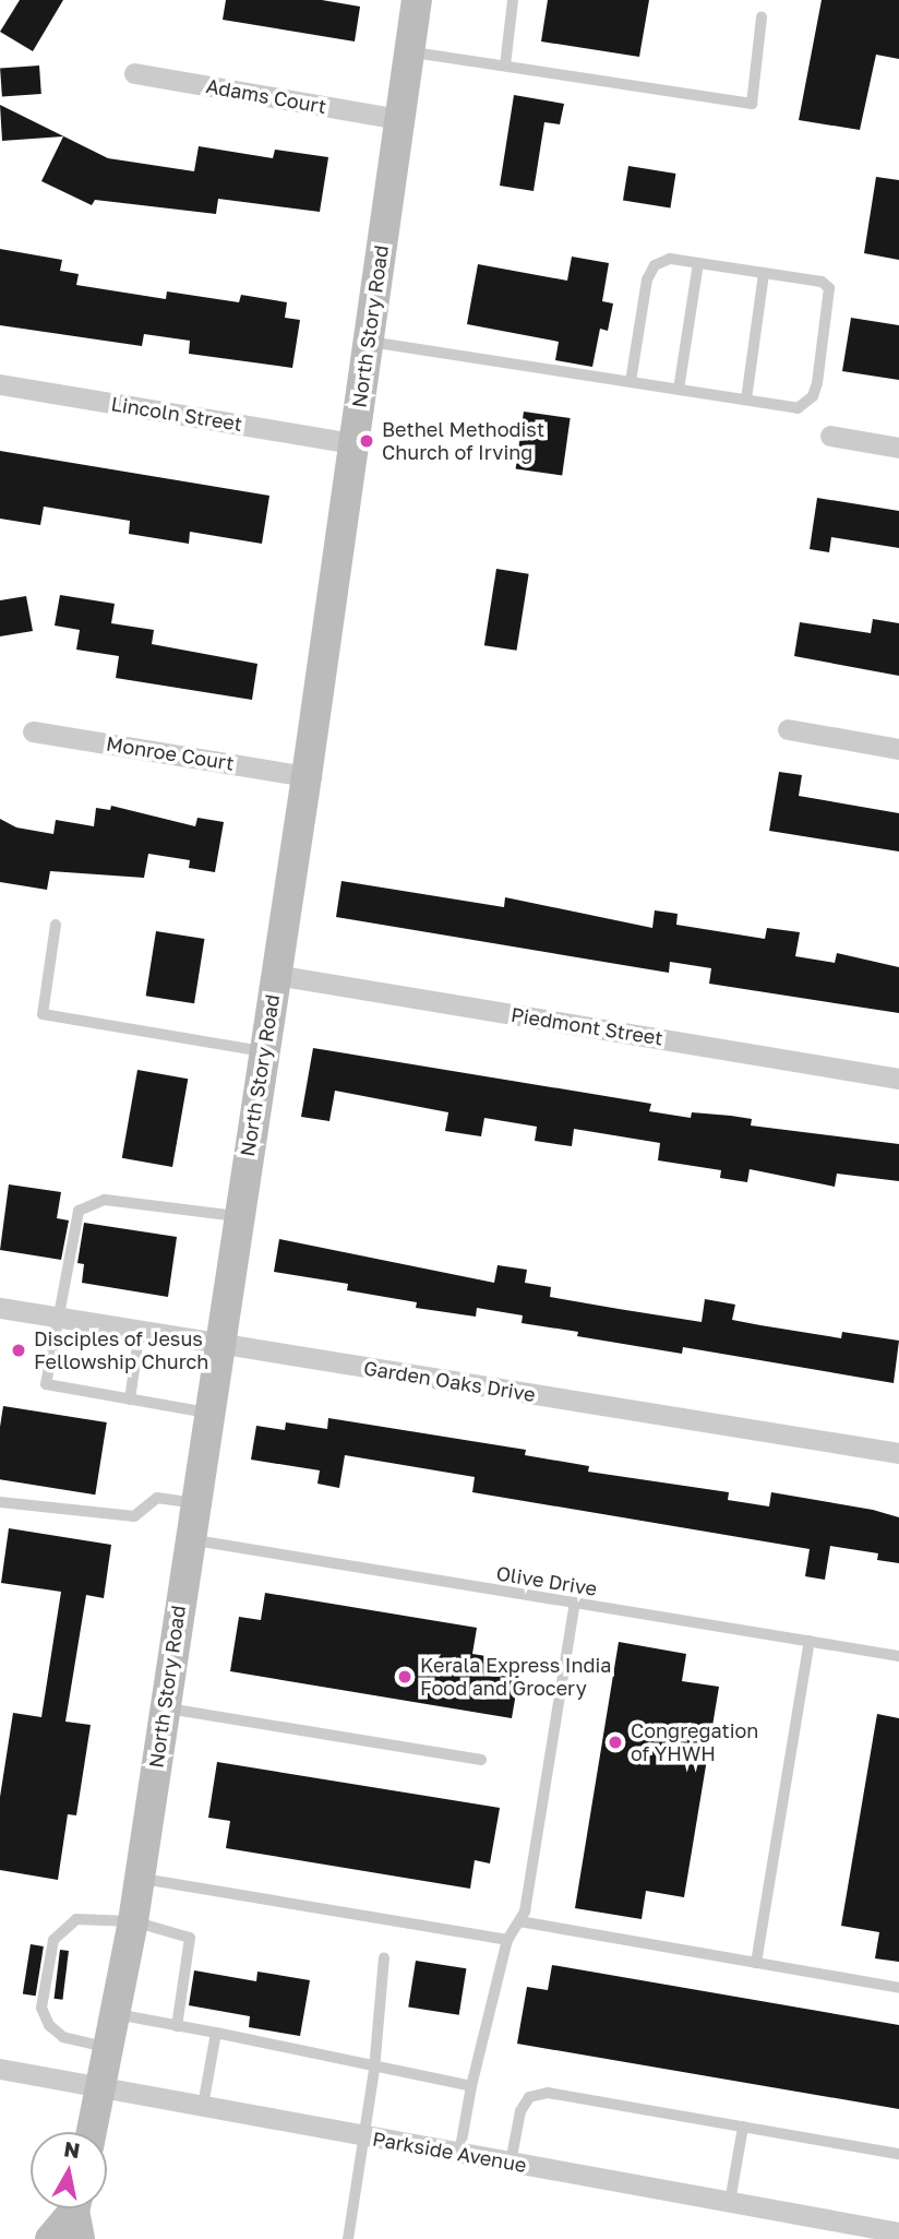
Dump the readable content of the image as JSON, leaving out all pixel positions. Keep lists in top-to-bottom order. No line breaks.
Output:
{"streets":{"main road":["North Story Road"],"street":["Adams Court","Lincoln Street","Monroe Court","Piedmont Street","Garden Oaks Drive","Parkside Avenue"],"lane":["Olive Drive"]},"crossings":[["Adams Court","North Story Road"],["North Story Road","Lincoln Street"],["North Story Road","Monroe Court"],["North Story Road","Piedmont Street"],["North Story Road","Garden Oaks Drive"],["North Story Road","Olive Drive"],["North Story Road","Parkside Avenue"]],"places":["Bethel Methodist Church of Irving","Disciples of Jesus Fellowship Church","Kerala Express India Food and Grocery","Congregation of YHWH"],"north":"top"}
